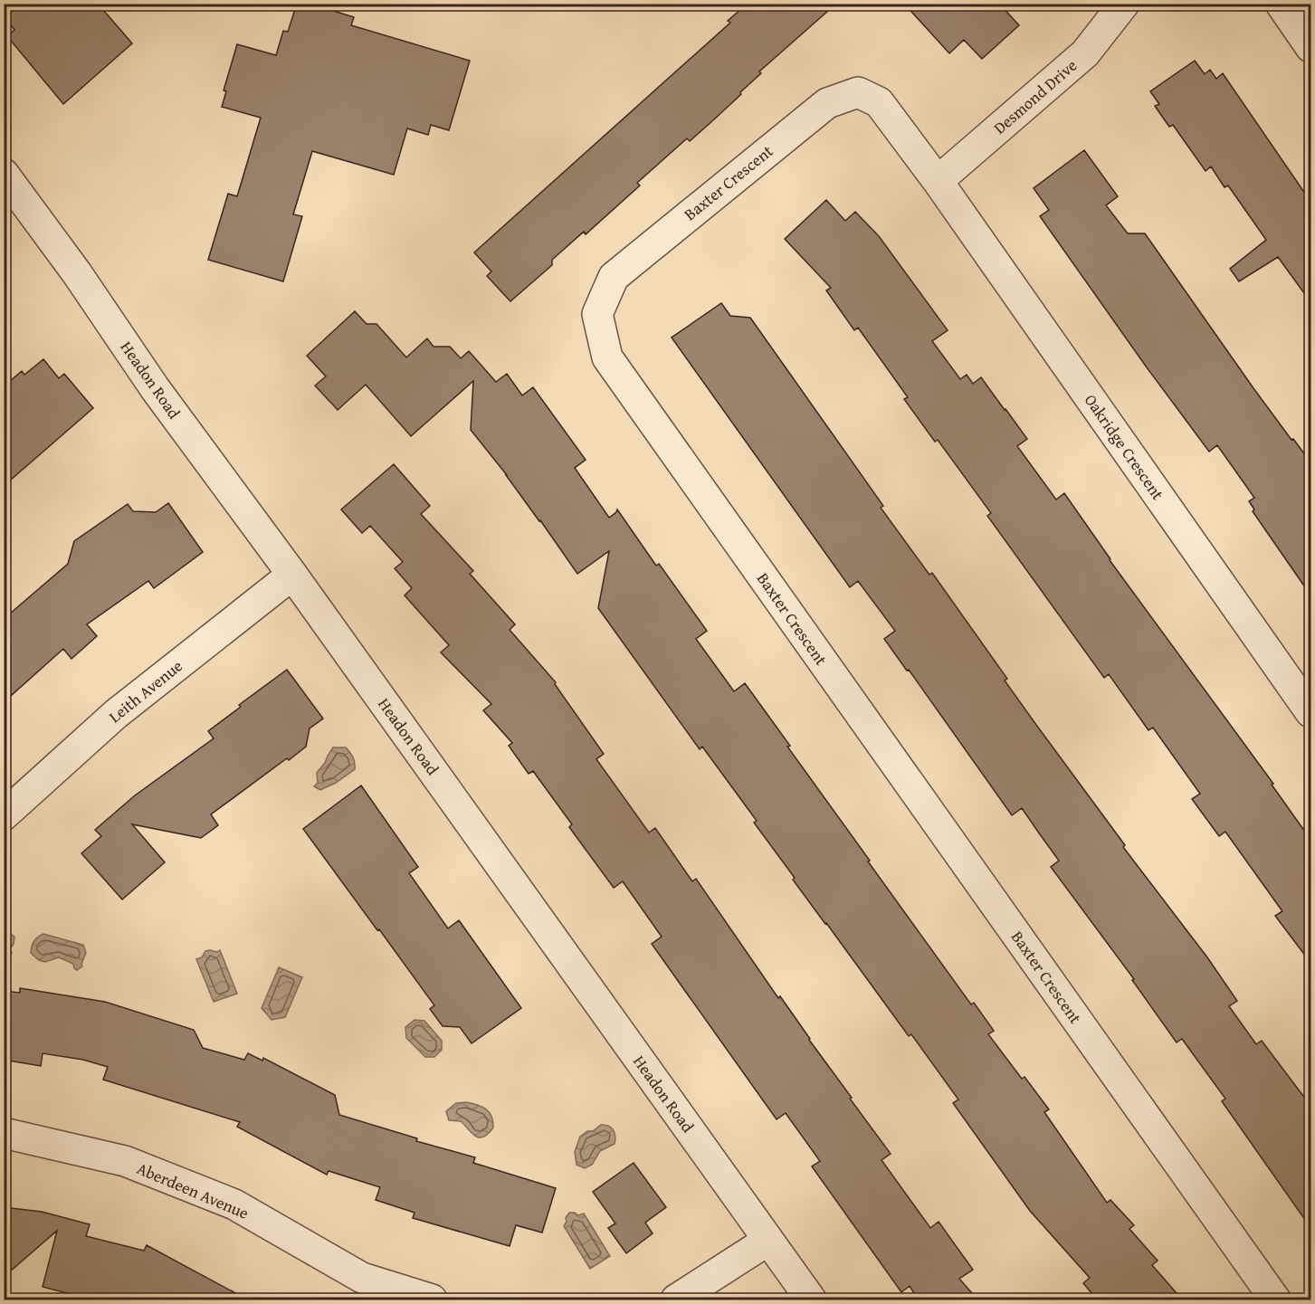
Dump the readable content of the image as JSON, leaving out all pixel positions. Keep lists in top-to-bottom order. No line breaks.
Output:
{"streets":{"street":["Desmond Drive","Baxter Crescent","Headon Road","Oakridge Crescent","Leith Avenue","Aberdeen Avenue"]},"crossings":[["Desmond Drive","Baxter Crescent"],["Desmond Drive","Oakridge Crescent"],["Baxter Crescent","Oakridge Crescent"],["Headon Road","Leith Avenue"]]}
